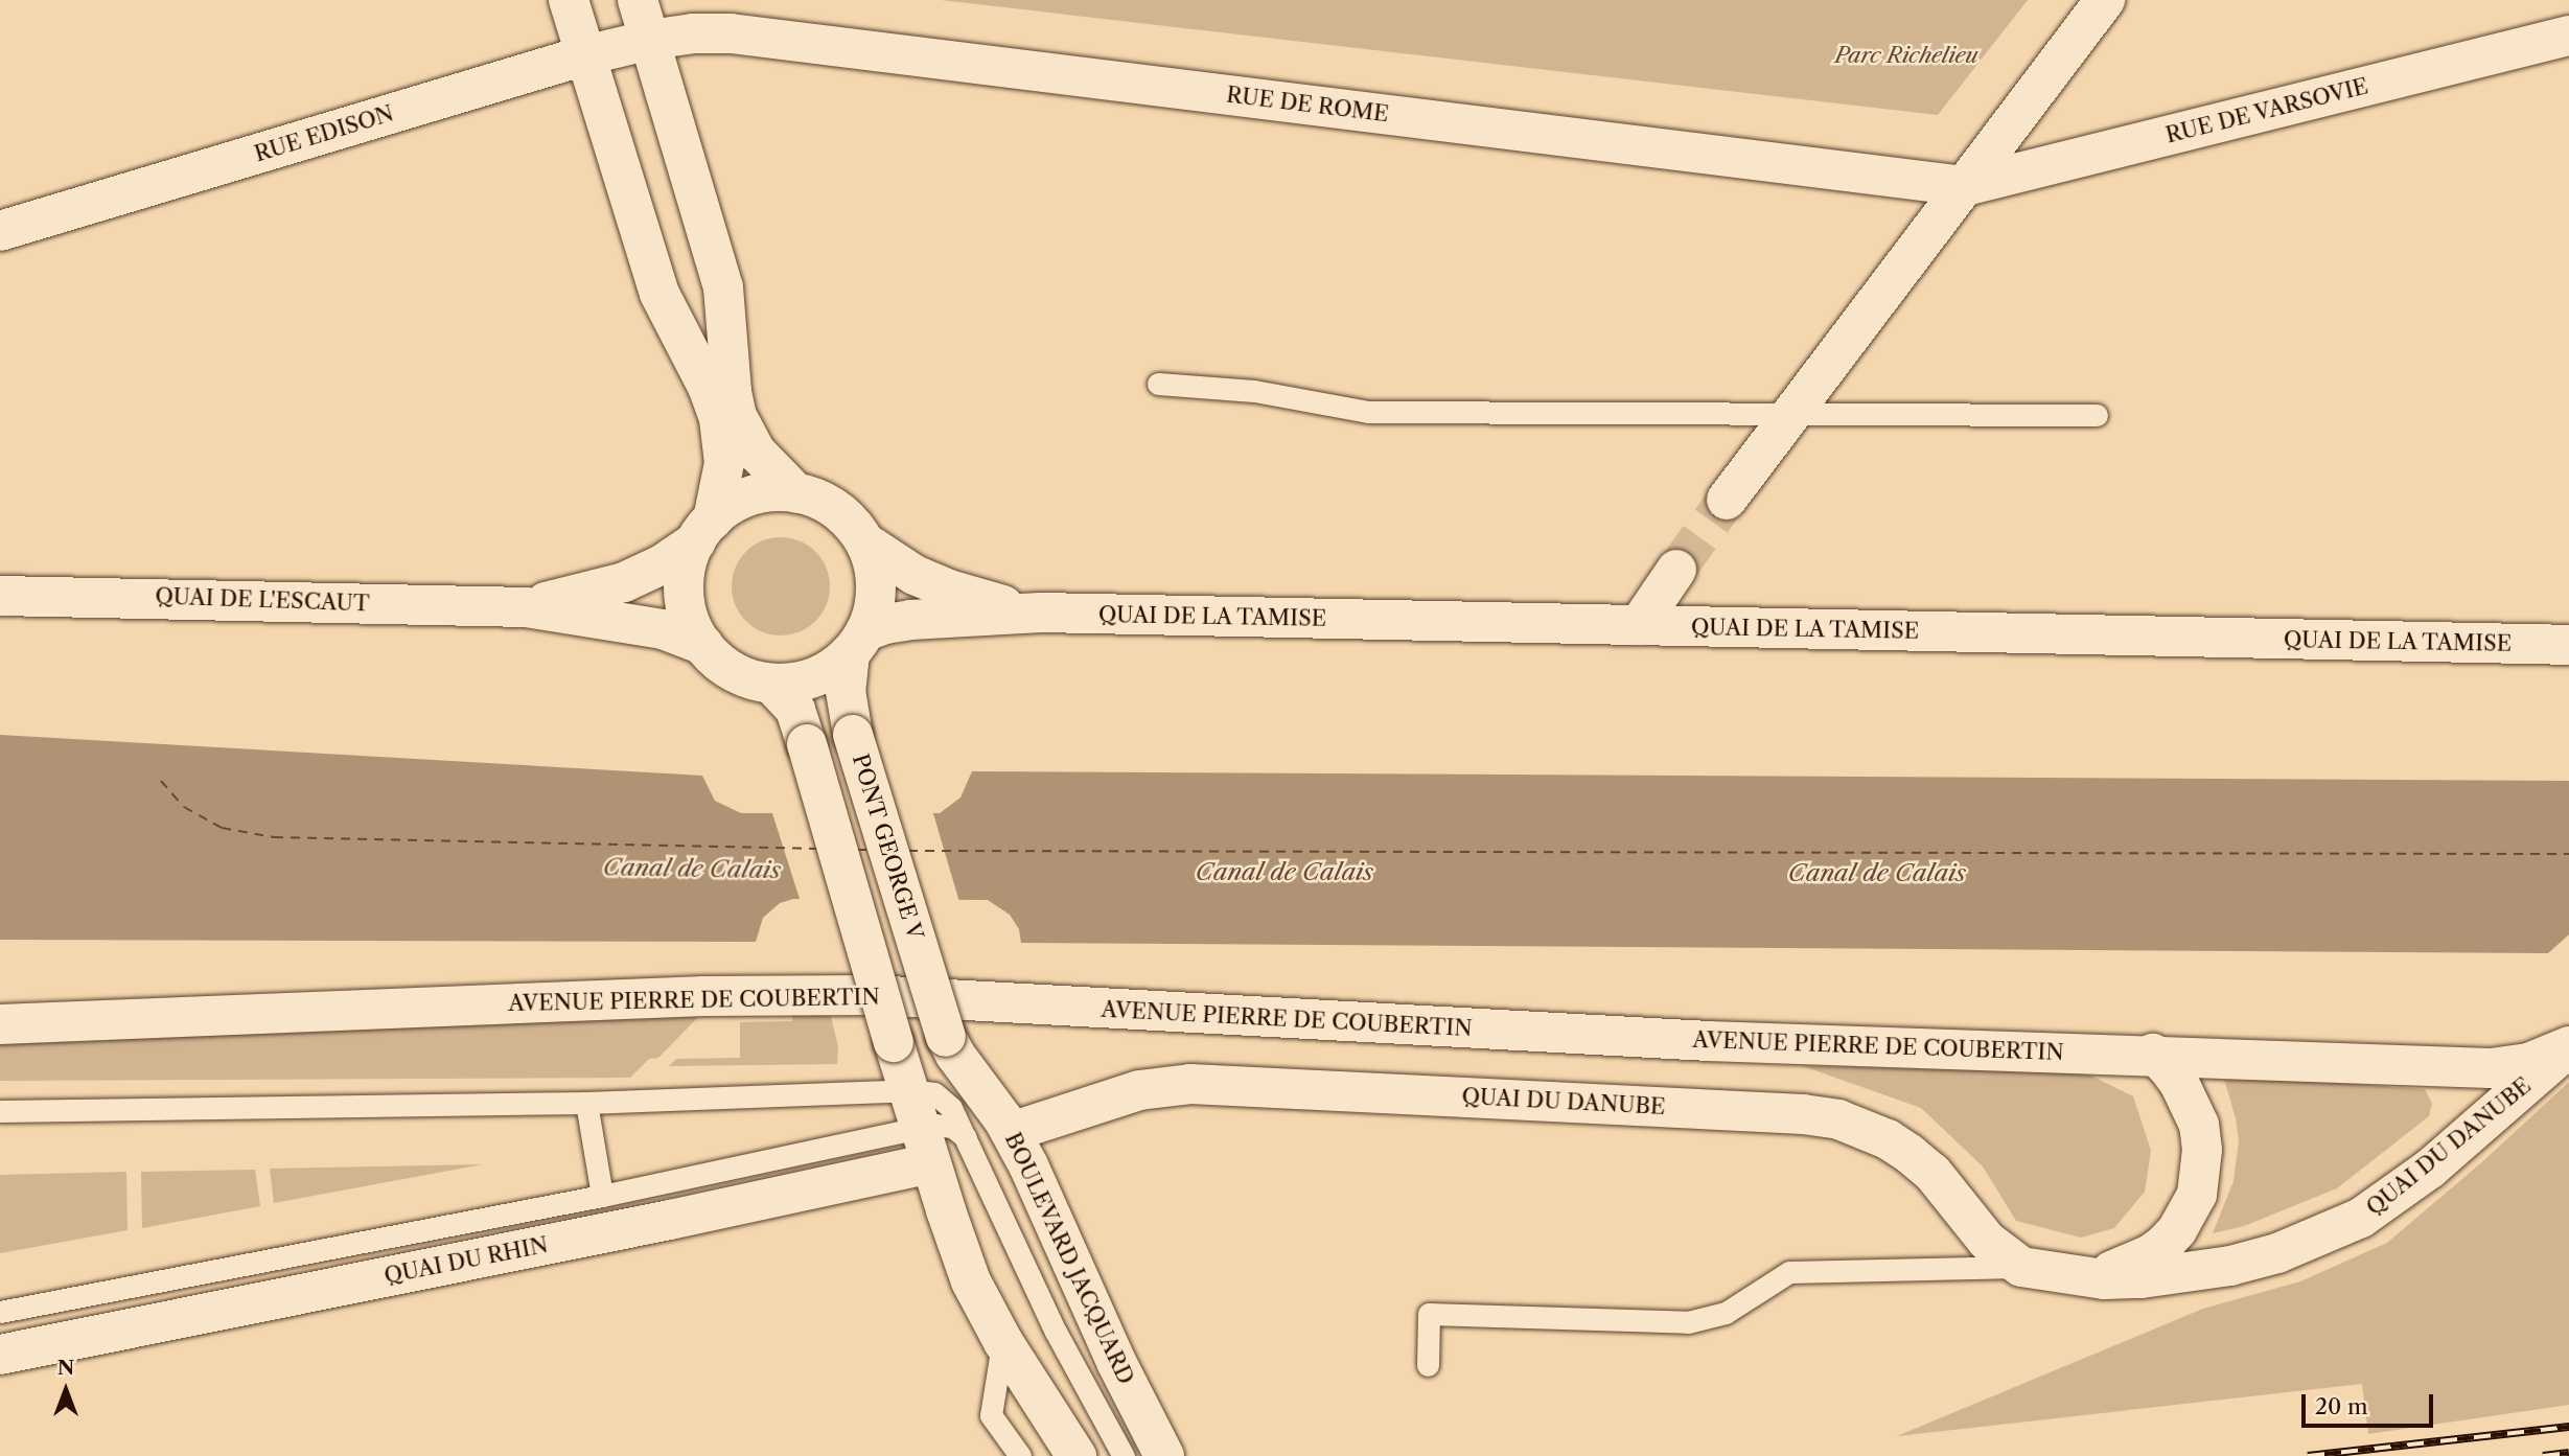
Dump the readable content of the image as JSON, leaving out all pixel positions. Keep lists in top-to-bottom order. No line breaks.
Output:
{"streets":{"street":["RUE DE ROME","RUE DE VARSOVIE","RUE EDISON","QUAI DE L'ESCAUT","QUAI DE LA TAMISE","PONT GEORGE V","AVENUE PIERRE DE COUBERTIN","QUAI DU DANUBE","BOULEVARD JACQUARD","QUAI DU RHIN"]},"crossings":[["RUE DE ROME","RUE DE VARSOVIE"],["RUE DE ROME","RUE EDISON"],["QUAI DE L'ESCAUT","QUAI DE LA TAMISE"],["QUAI DE L'ESCAUT","PONT GEORGE V"],["QUAI DE LA TAMISE","PONT GEORGE V"],["PONT GEORGE V","BOULEVARD JACQUARD"],["AVENUE PIERRE DE COUBERTIN","QUAI DU DANUBE"],["QUAI DU DANUBE","BOULEVARD JACQUARD"]],"water":["Canal de Calais"],"parks":["Parc Richelieu"],"scale_bar":"20 m","north":"top"}
